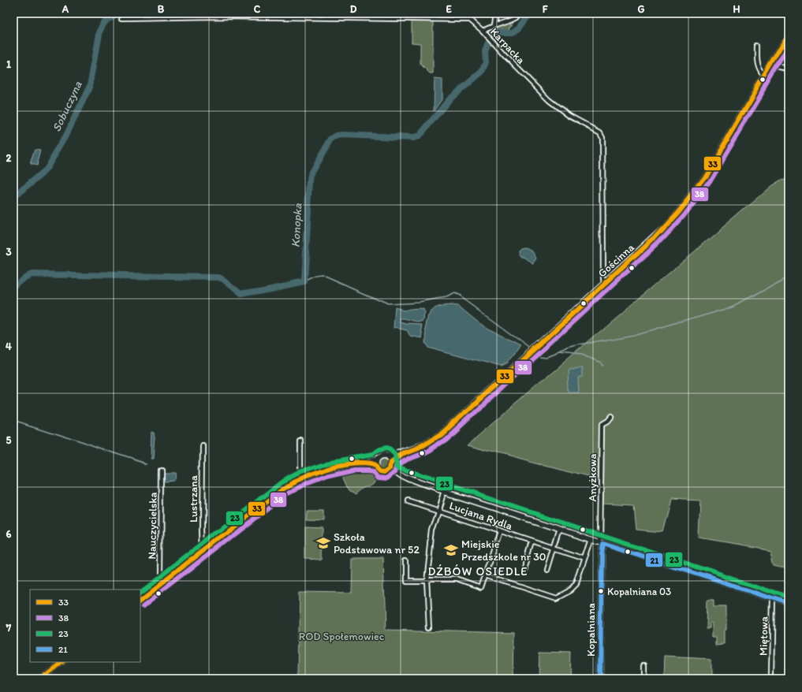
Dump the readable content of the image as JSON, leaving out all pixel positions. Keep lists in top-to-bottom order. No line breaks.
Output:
{"streets":{"main road":["Gościnna","Kopalniana"],"street":["Karpacka","Anyżkowa","Lustrzana","Lucjana Rydla","Nauczycielska","Miętowa"]},"crossings":[["Karpacka","Gościnna"],["Anyżkowa","Kopalniana"]],"districts":["DŹBÓW OSIEDLE"],"water":["Sobuczyna","Konopka"],"parks":["ROD Społemowiec"],"places":{"school or university":["Szkoła Podstawowa nr 52","Miejskie Przedszkole nr 30"],"other":["Kopalniana 03"]},"lines":["transit line 33","transit line 38","transit line 23","transit line 21"],"legend":["33","38","23","21"],"grid":{"columns":["A","B","C","D","E","F","G","H"],"rows":["1","2","3","4","5","6","7"]}}
